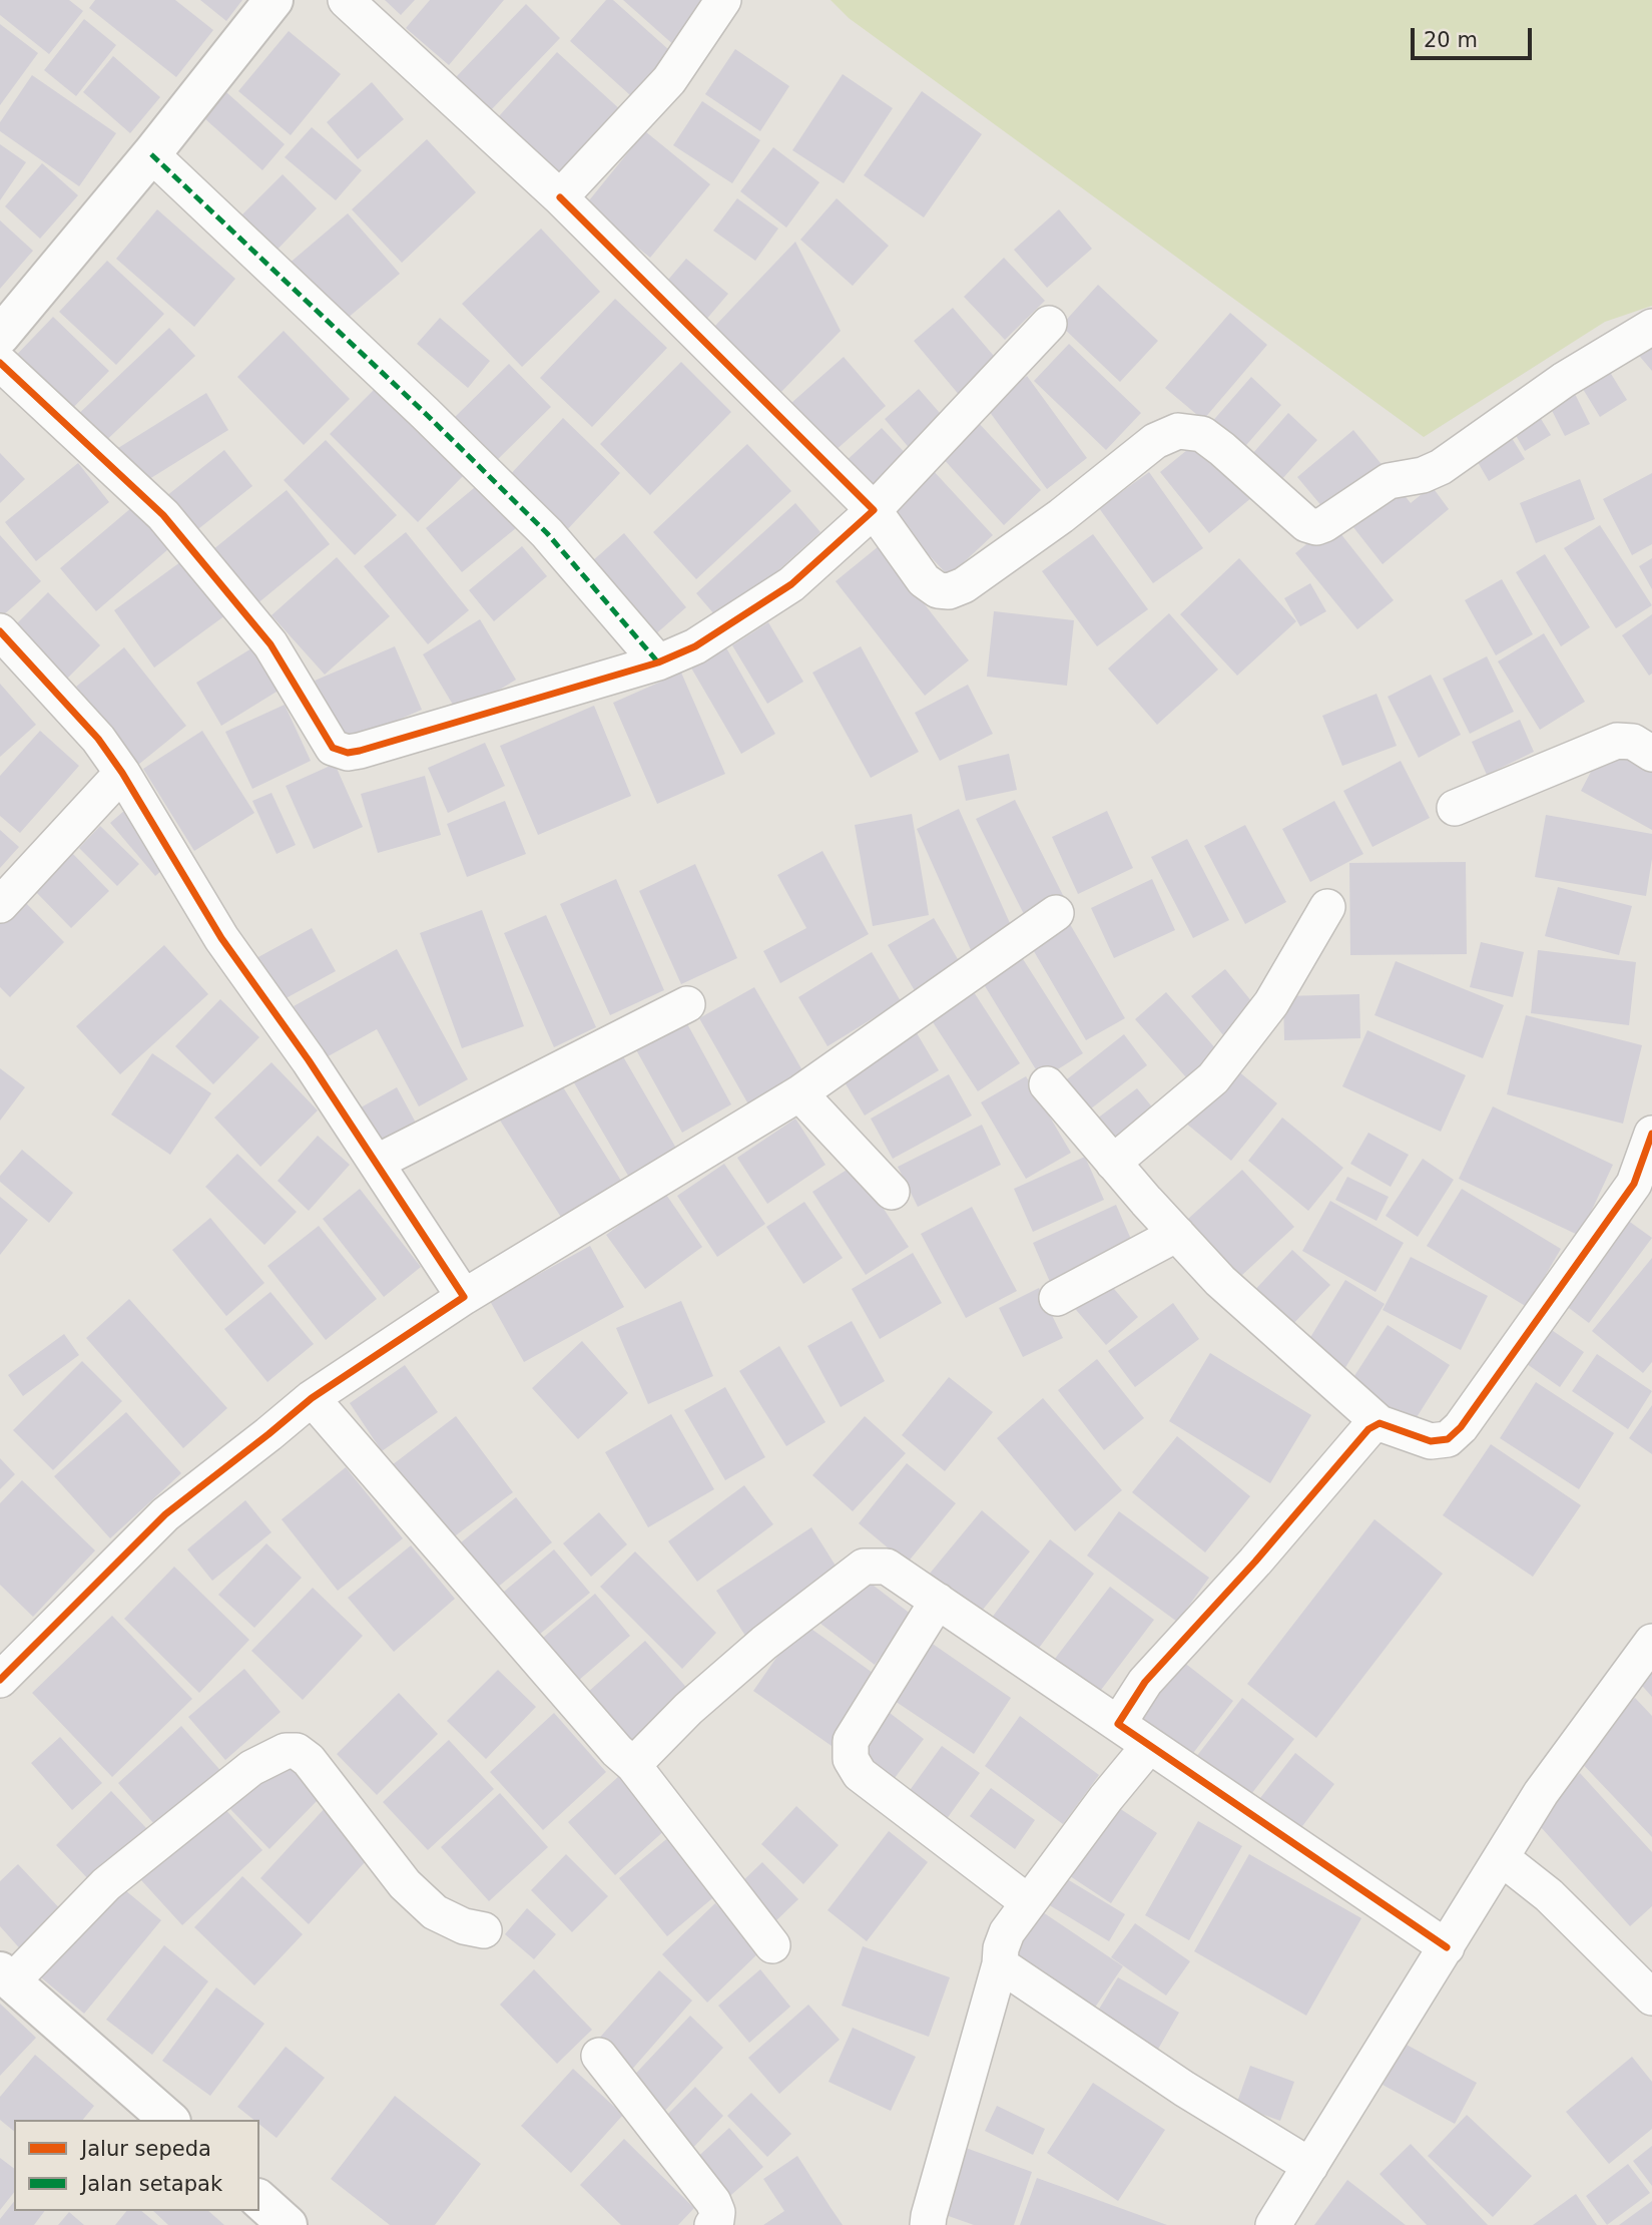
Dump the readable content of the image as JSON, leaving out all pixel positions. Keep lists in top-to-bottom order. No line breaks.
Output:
{"legend":["Jalur sepeda","Jalan setapak"],"scale_bar":"20 m"}
